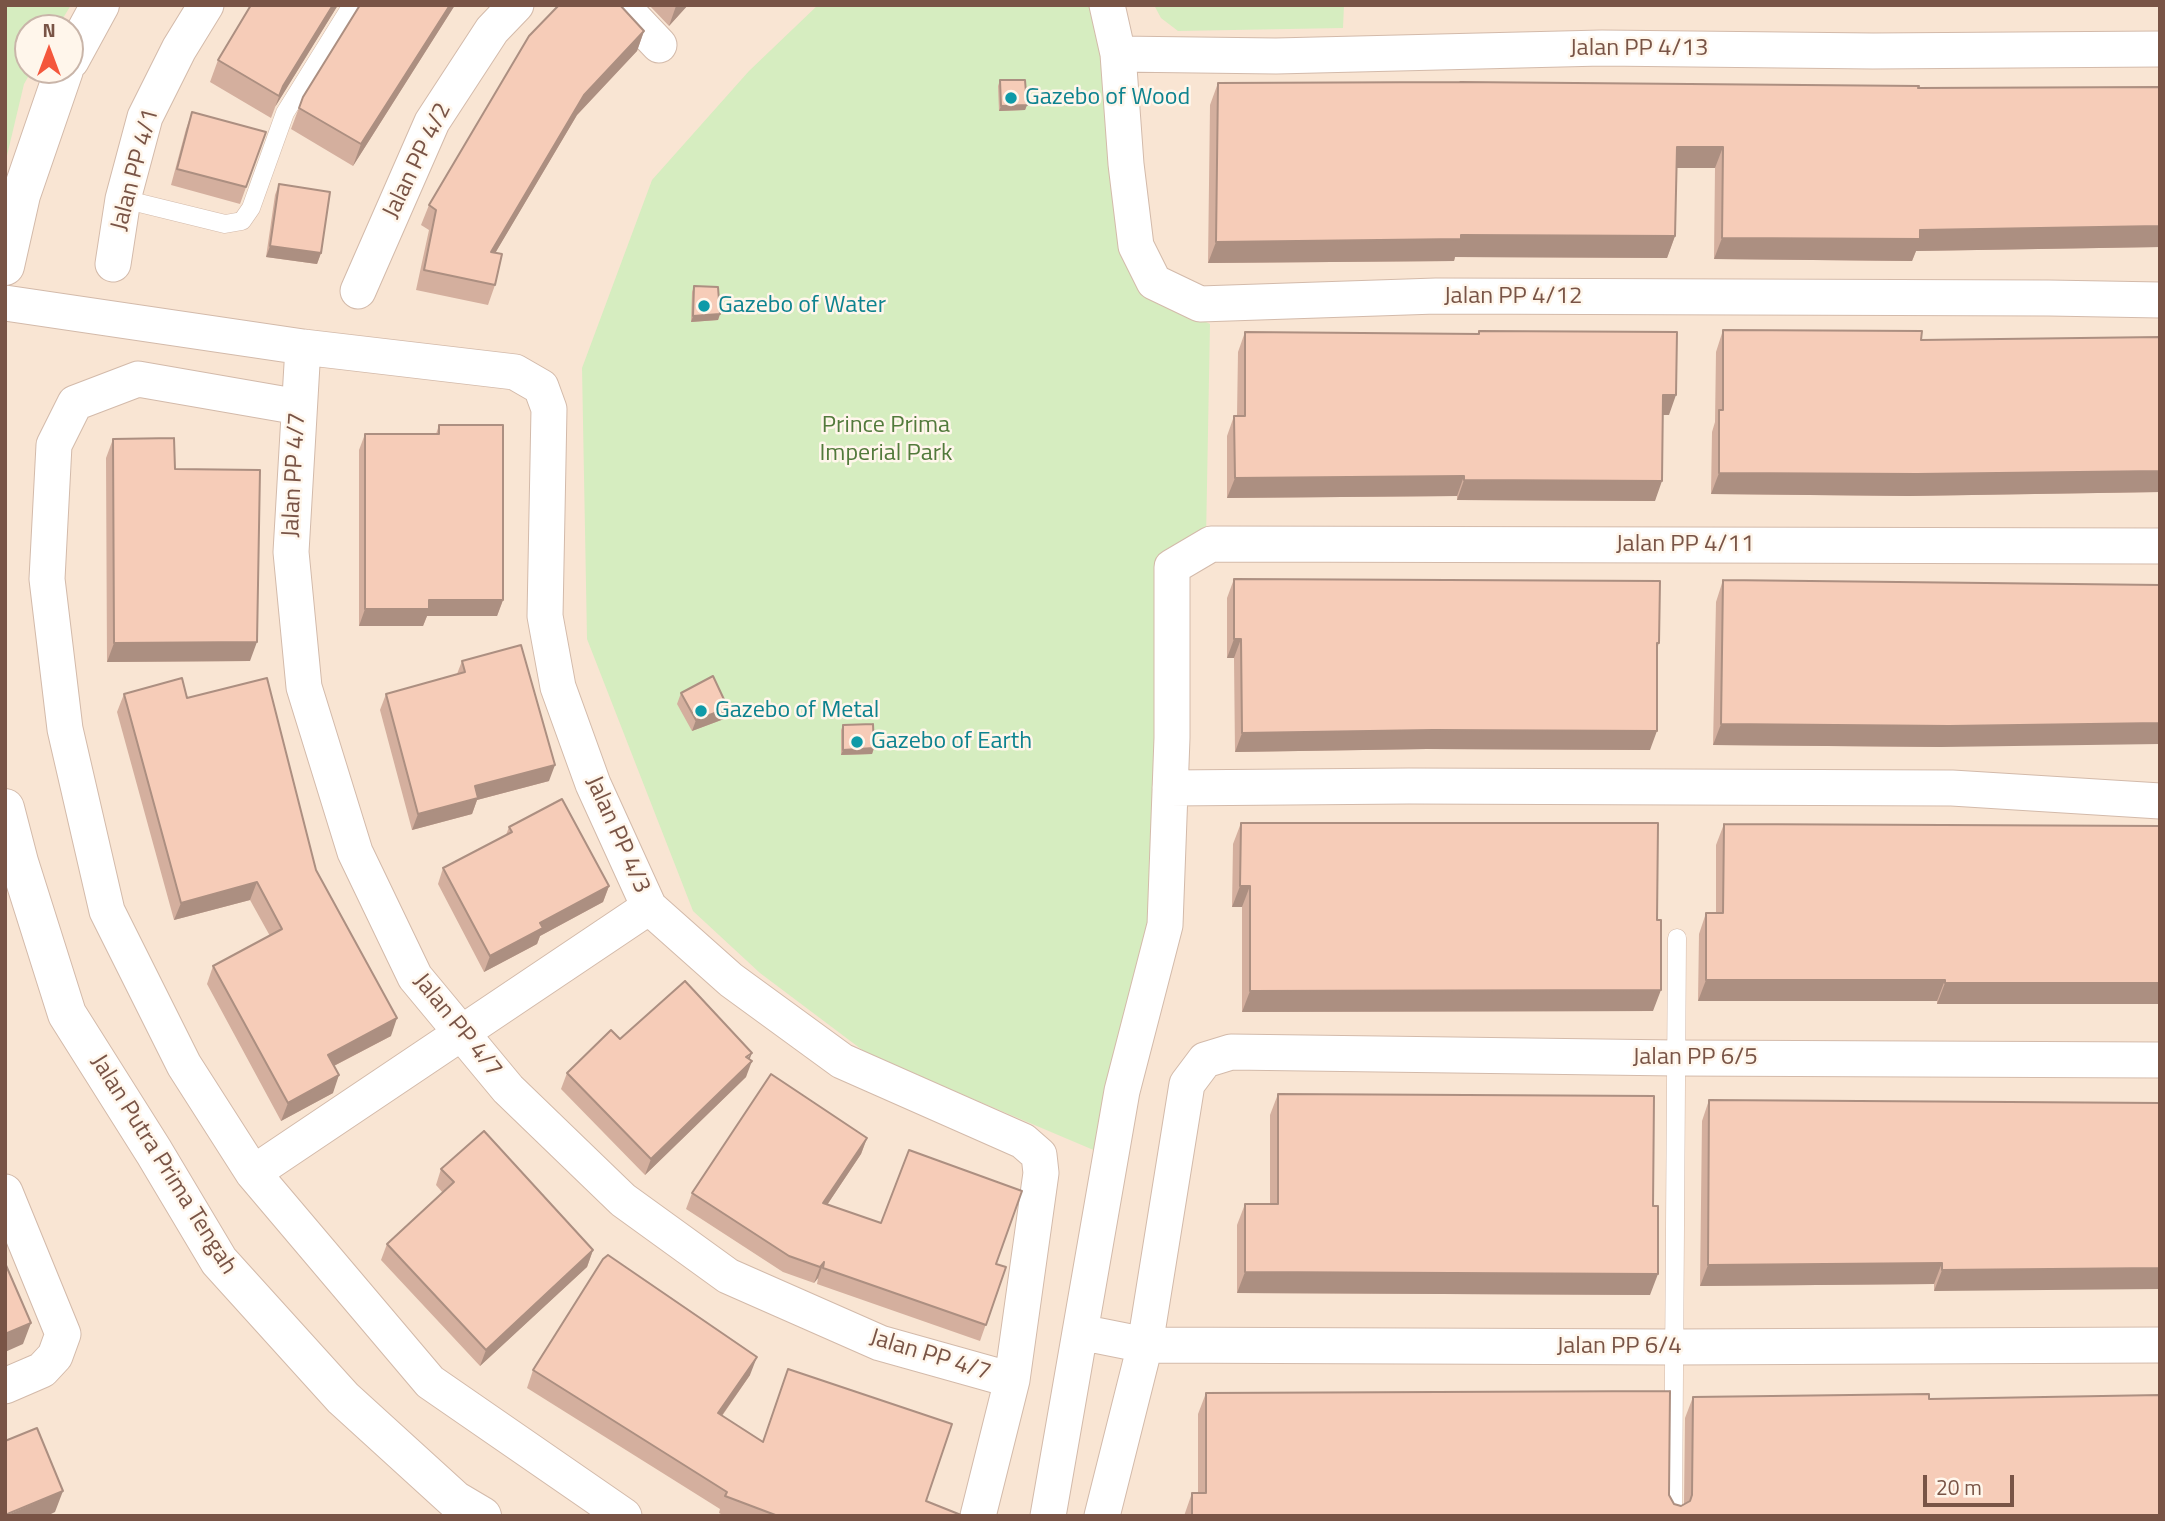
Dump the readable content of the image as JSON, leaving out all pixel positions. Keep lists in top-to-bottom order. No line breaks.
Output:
{"streets":{"street":["Jalan PP 4/13","Jalan PP 4/2","Jalan PP 4/1","Jalan PP 4/12","Jalan PP 4/7","Jalan PP 4/11","Jalan PP 4/3","Jalan PP 6/5","Jalan Putra Prima Tengah","Jalan PP 6/4"]},"crossings":[["Jalan PP 4/13","Jalan PP 4/12"],["Jalan PP 4/7","Jalan PP 4/3"],["Jalan PP 6/5","Jalan PP 6/4"]],"parks":["Prince Prima Imperial Park"],"places":["Gazebo of Wood","Gazebo of Water","Gazebo of Metal","Gazebo of Earth"],"scale_bar":"20 m","north":"top"}
